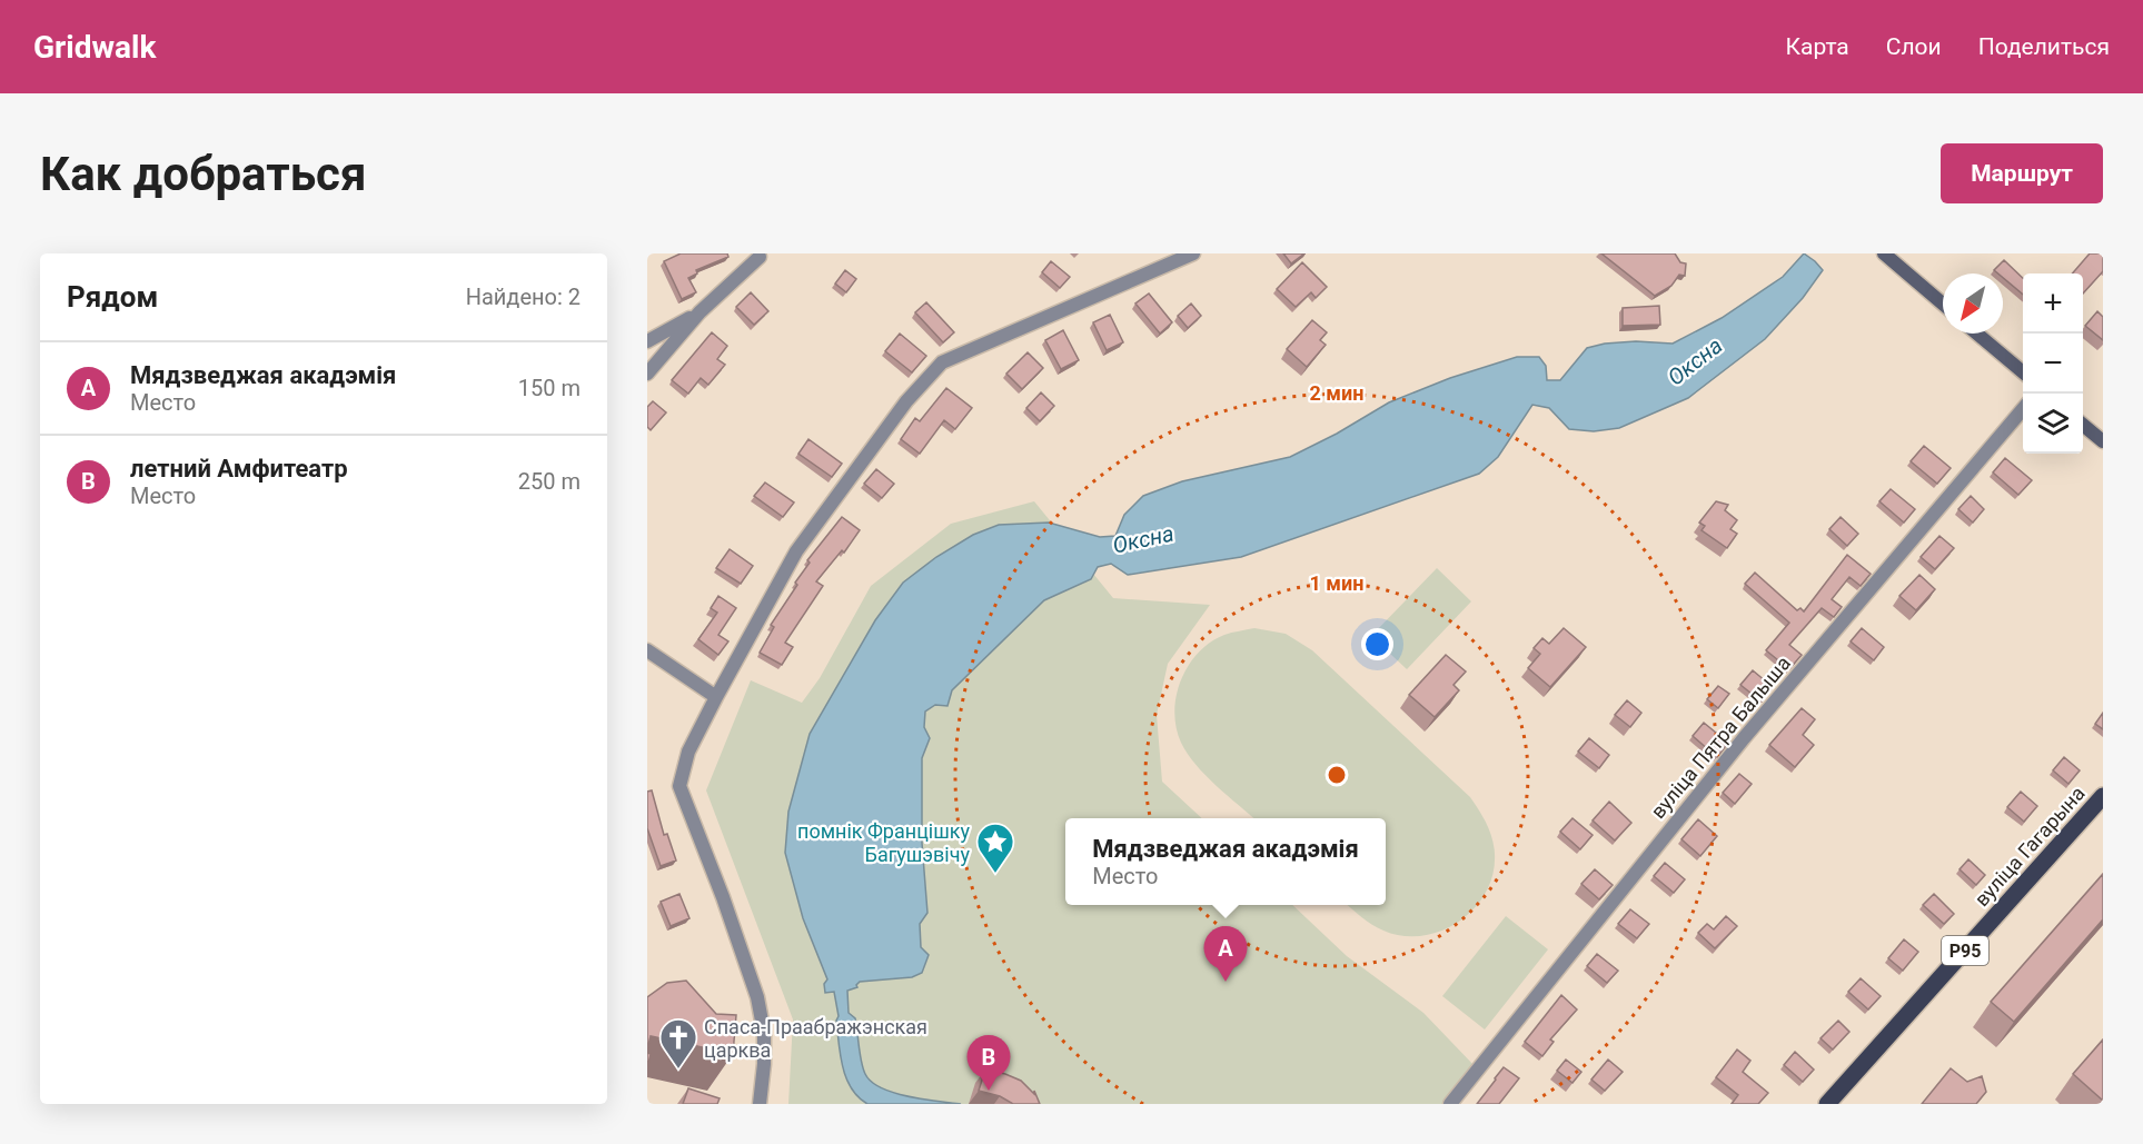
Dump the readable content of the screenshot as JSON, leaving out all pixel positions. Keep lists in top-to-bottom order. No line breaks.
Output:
{"streets":{"main road":["вуліца Гагарына","Р95"],"street":["вуліца Пятра Балыша"]},"water":["Оксна"],"places":{"place":["помнік Францішку Багушэвічу"],"church":["Спаса-Праабражэнская царква"]},"north":"bottom left","page":{"header":"Gridwalk","nav":["Карта","Слои","Поделиться"],"buttons":"Маршрут","title":"Как добраться","heading":["Рядом","Найдено: 2"],"map_buttons":["+","−"],"list":[{"mark":"A","name":"Мядзведжая акадэмія","note":"Место","value":"150 m"},{"mark":"B","name":"летний Амфитеатр","note":"Место","value":"250 m"}],"popup":["Мядзведжая акадэмія","Место"],"pins":["A","B"]},"rings":["2 мин","1 мин"]}
